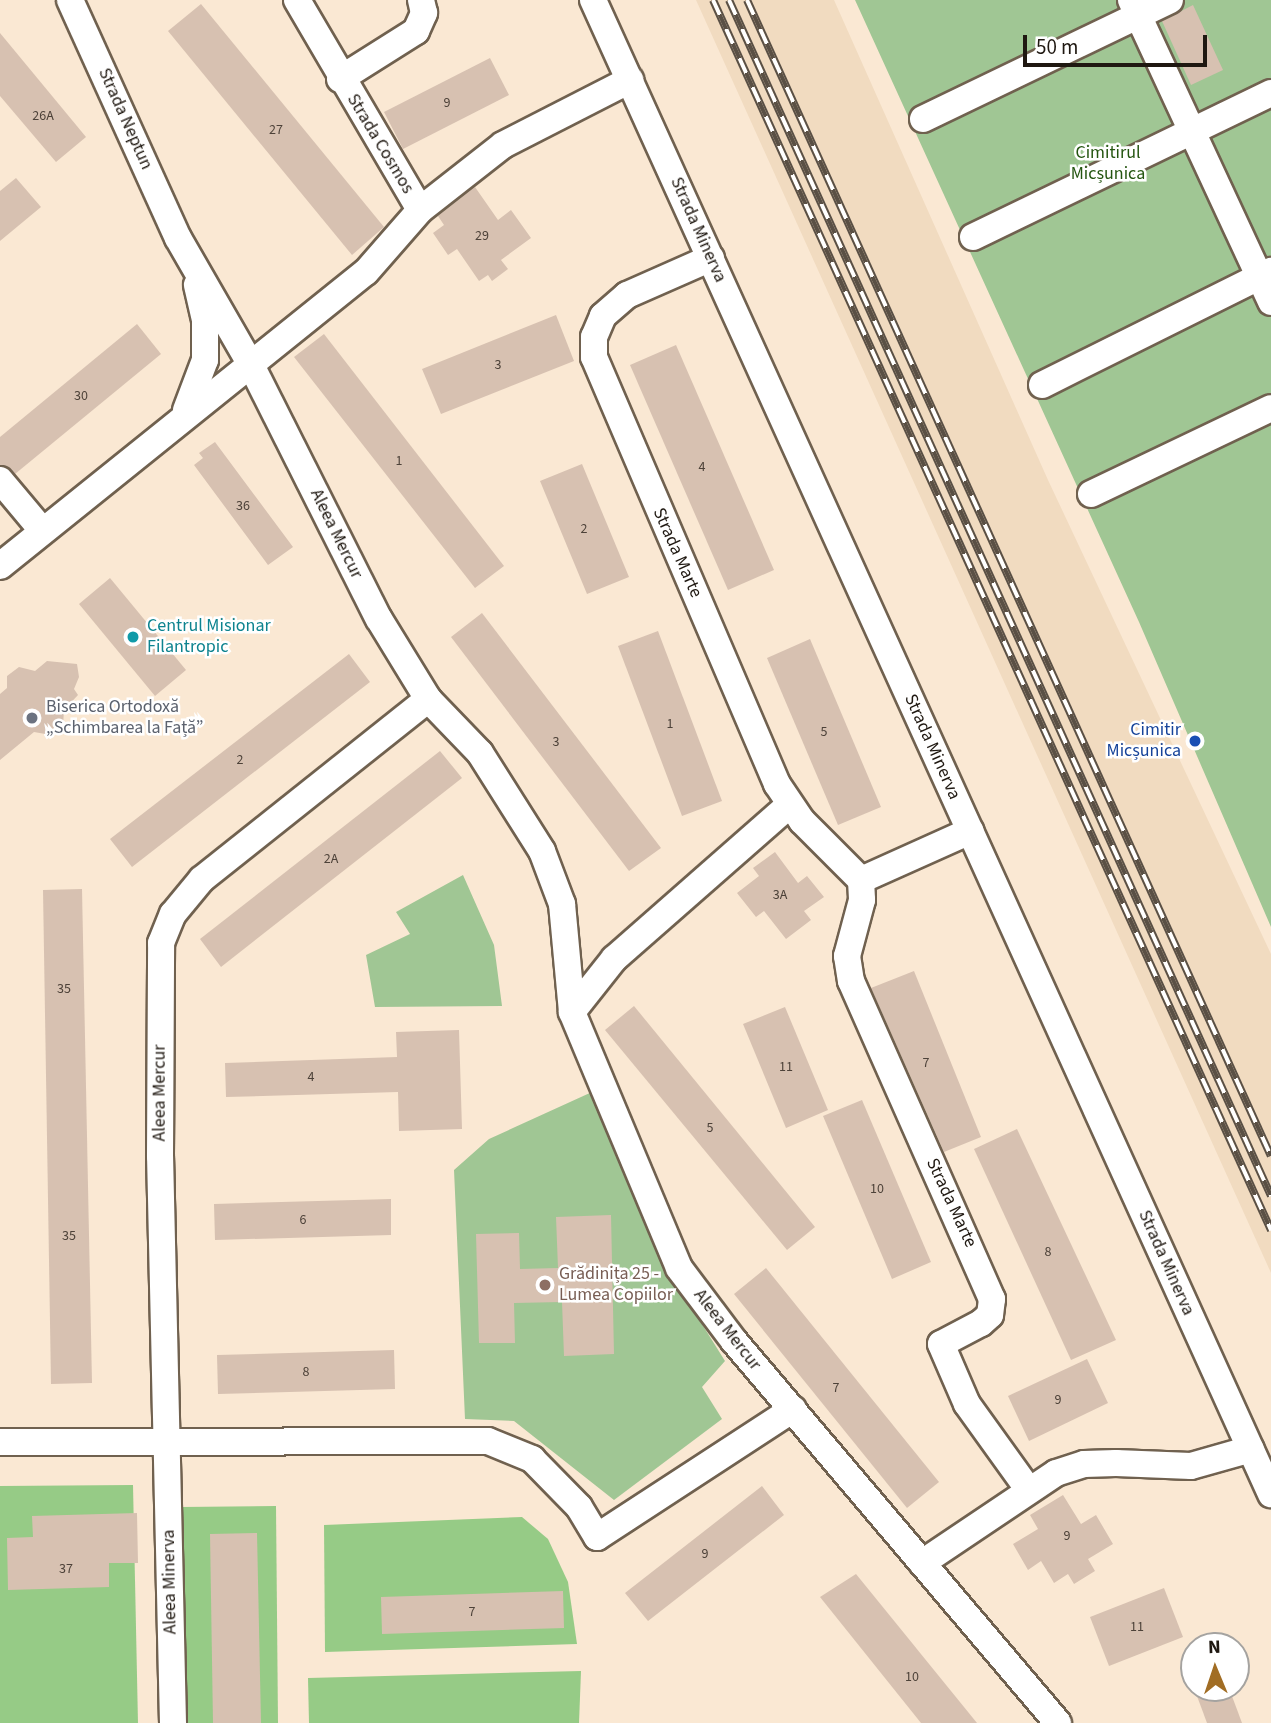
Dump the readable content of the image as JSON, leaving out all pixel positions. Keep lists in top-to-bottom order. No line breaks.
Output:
{"streets":{"street":["Strada Neptun","Strada Cosmos","Strada Minerva","Aleea Mercur","Strada Marte","Aleea Minerva"]},"crossings":[["Strada Neptun","Strada Cosmos"],["Strada Neptun","Aleea Mercur"],["Strada Cosmos","Strada Minerva"],["Strada Minerva","Strada Marte"],["Aleea Mercur","Aleea Minerva"]],"parks":["Cimitirul Micșunica"],"places":["Centrul Misionar Filantropic","Biserica Ortodoxă „Schimbarea la Față”","Cimitir Micșunica","Grădinița 25 - Lumea Copiilor"],"house_numbers":["9","26A","27","29","3","30","1","4","36","2","1","5","3","2","2A","3A","35","7","11","4","5","10","6","35","8","8","7","9","9","9","37","7","11","10"],"scale_bar":"50 m","north":"top"}
